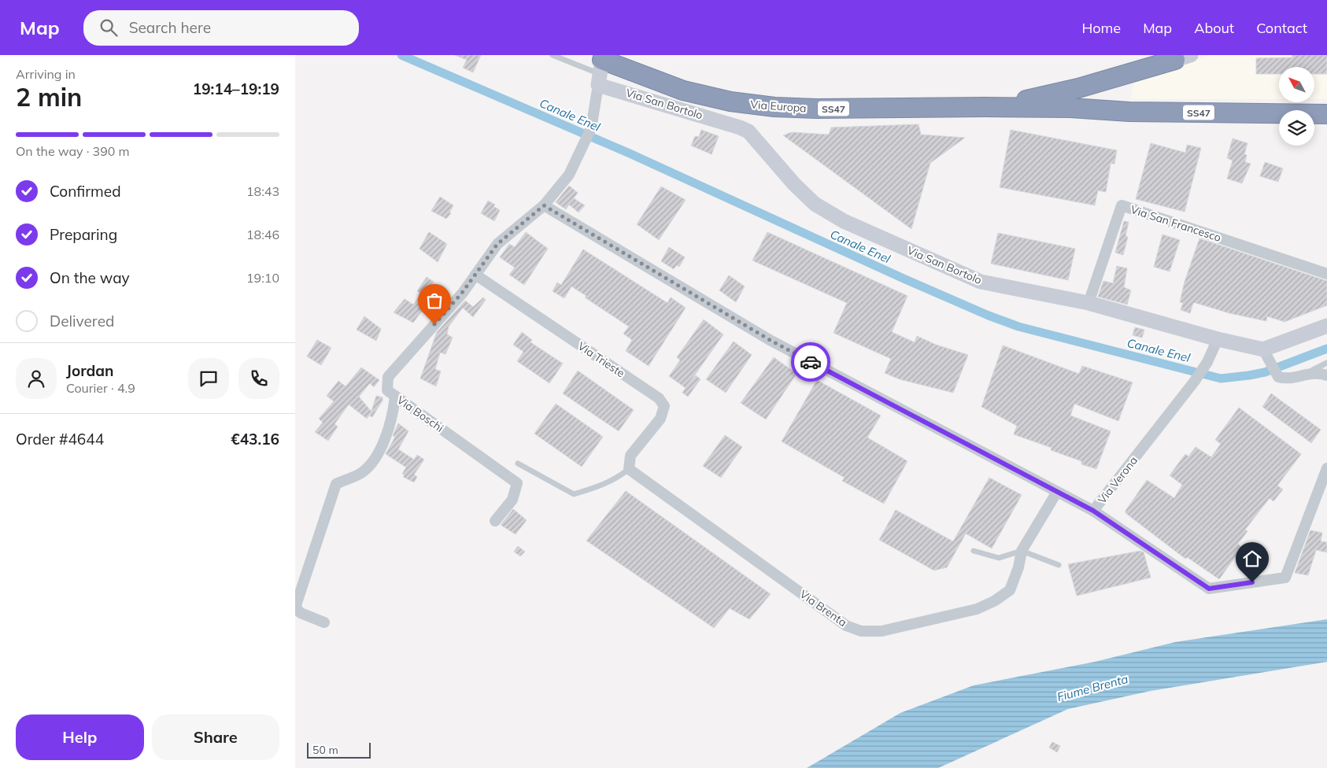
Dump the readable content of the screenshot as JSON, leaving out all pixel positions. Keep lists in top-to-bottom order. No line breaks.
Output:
{"streets":{"highway":["Via Europa","SS47"],"street":["Via San Bortolo","Via San Francesco","Via Trieste","Via Boschi","Via Verona","Via Brenta"]},"crossings":[["Via San Bortolo","Via Europa"],["Via San Bortolo","Via San Francesco"],["Via San Bortolo","Via Boschi"],["Via San Bortolo","Via Verona"],["Via Europa","SS47"],["Via Europa","Via Boschi"],["Via Trieste","Via Boschi"],["Via Trieste","Via Brenta"],["Via Boschi","Via Verona"],["Via Verona","Via Brenta"]],"water":["Canale Enel","Fiume Brenta"],"scale_bar":"50 m","north":"top left","page":{"header":"Map","search":"Search here","nav":["Home","Map","About","Contact"],"heading":["2 min","Arriving in","19:14–19:19"],"panel":["Jordan","Courier · 4.9","Order #4644","€43.16"],"bar":"On the way · 390 m","list":[["Confirmed","18:43"],["Preparing","18:46"],["On the way","19:10"],"Delivered"],"buttons":["Help","Share"],"scale":"50 m"}}
